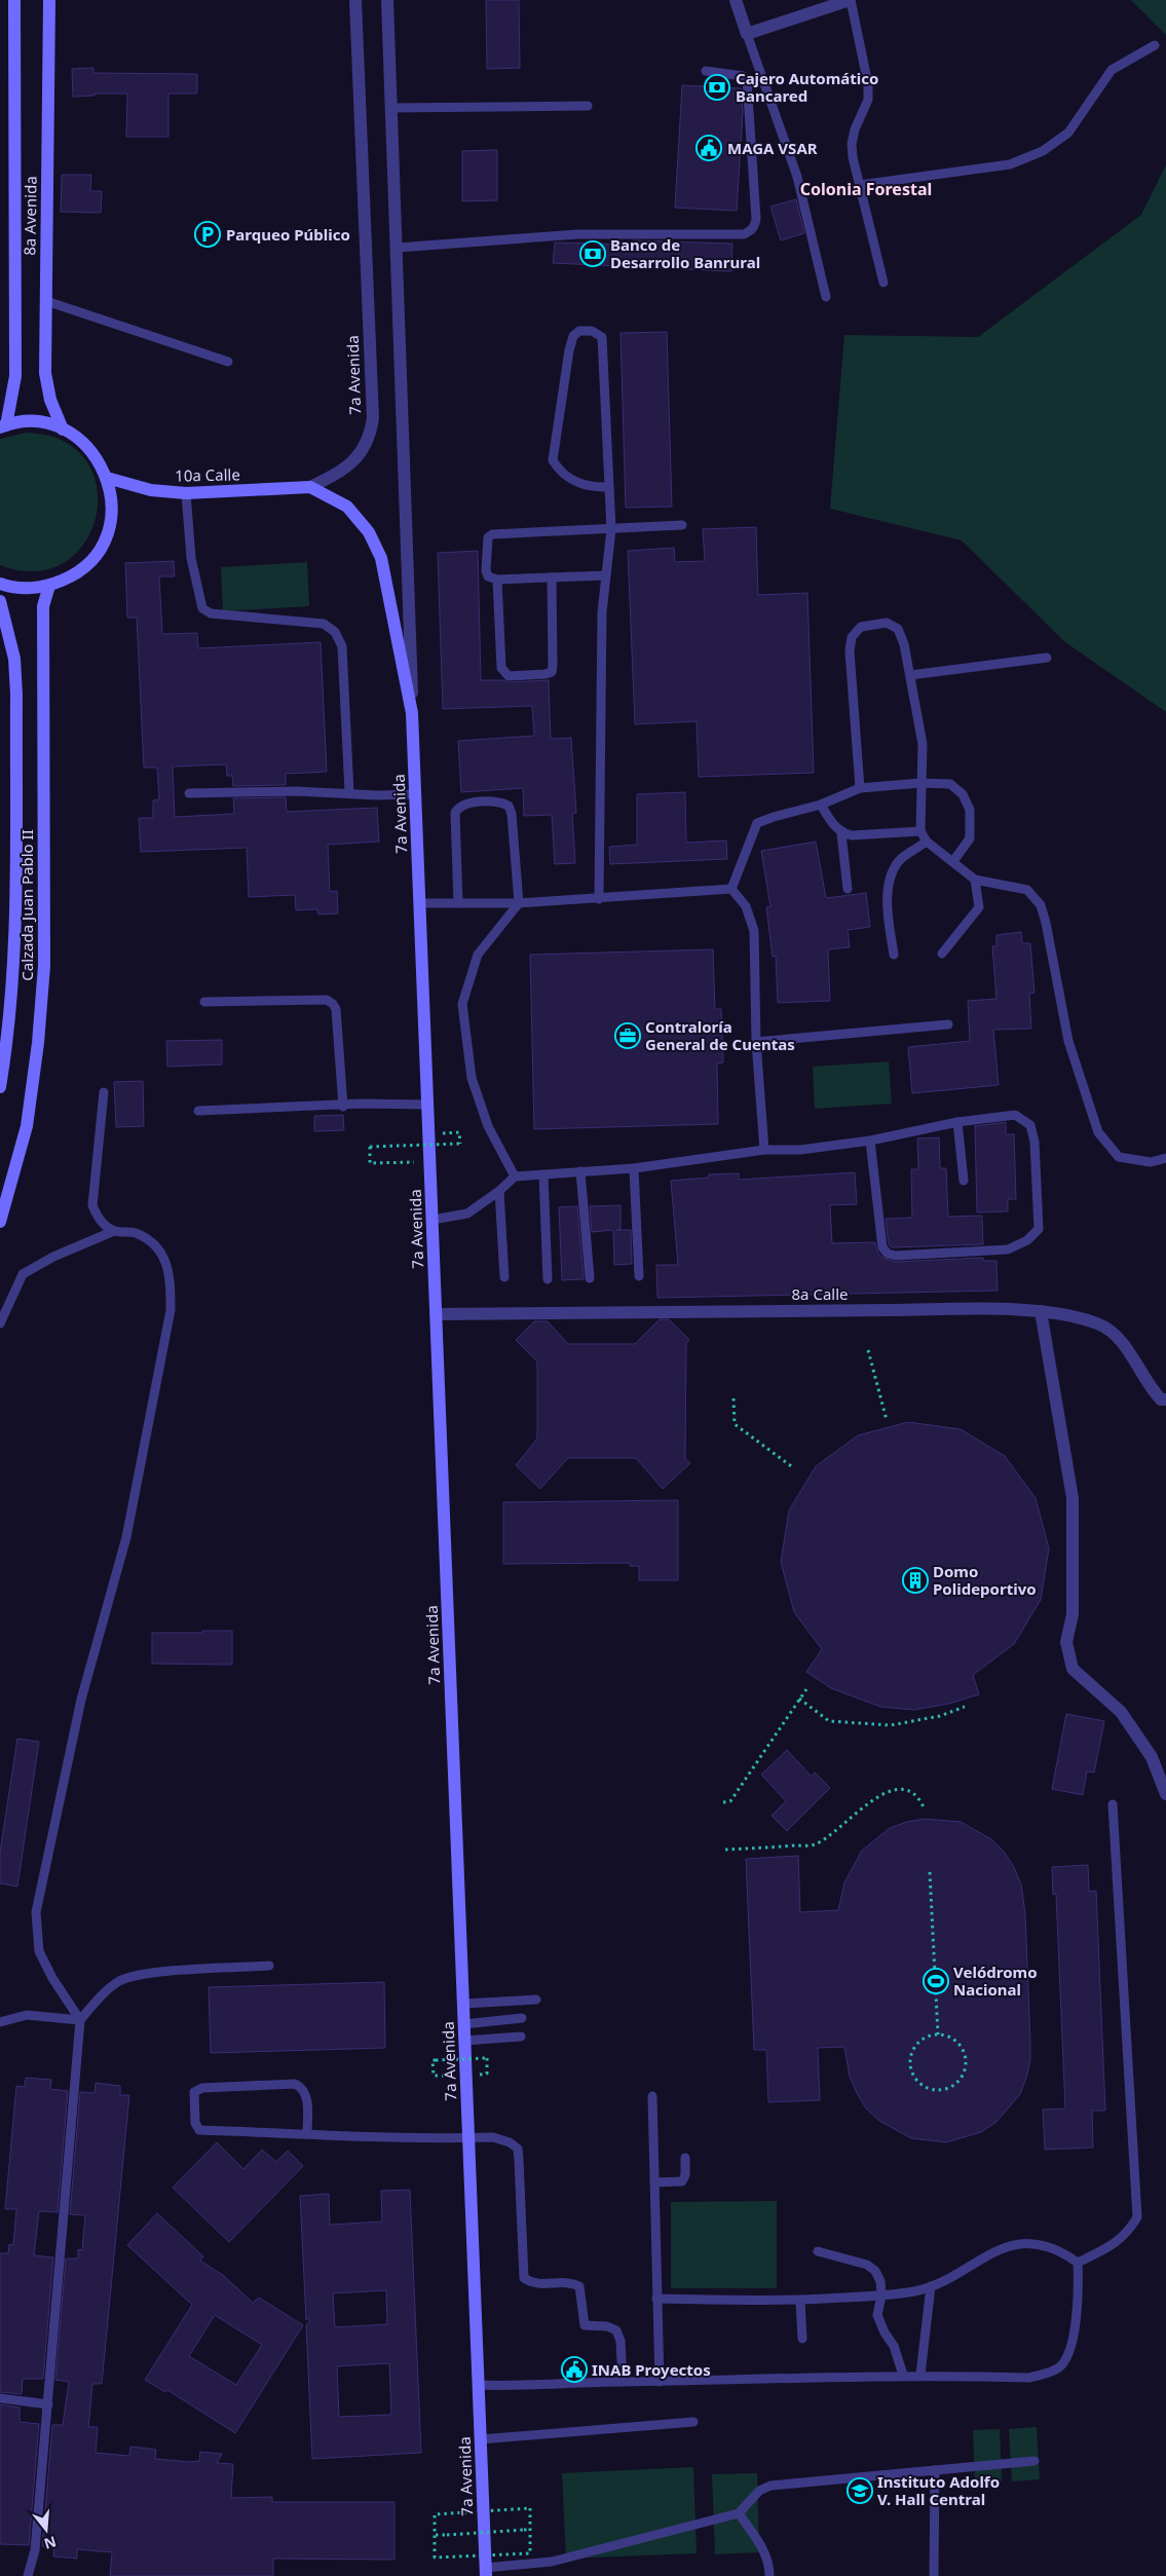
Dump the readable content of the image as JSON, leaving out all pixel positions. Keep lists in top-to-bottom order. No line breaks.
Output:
{"streets":{"main road":["8a Avenida","7a Avenida","10a Calle","Calzada Juan Pablo II"],"street":["8a Calle"]},"crossings":[["7a Avenida","10a Calle"],["7a Avenida","8a Calle"]],"districts":["Colonia Forestal"],"places":{"bank":["Cajero Automático Bancared","Banco de Desarrollo Banrural"],"public building":["MAGA VSAR","INAB Proyectos"],"parking":["Parqueo Público"],"office":["Contraloría General de Cuentas"],"building":["Domo Polideportivo"],"sports":["Velódromo Nacional"],"school or university":["Instituto Adolfo V. Hall Central"]},"north":"bottom"}
